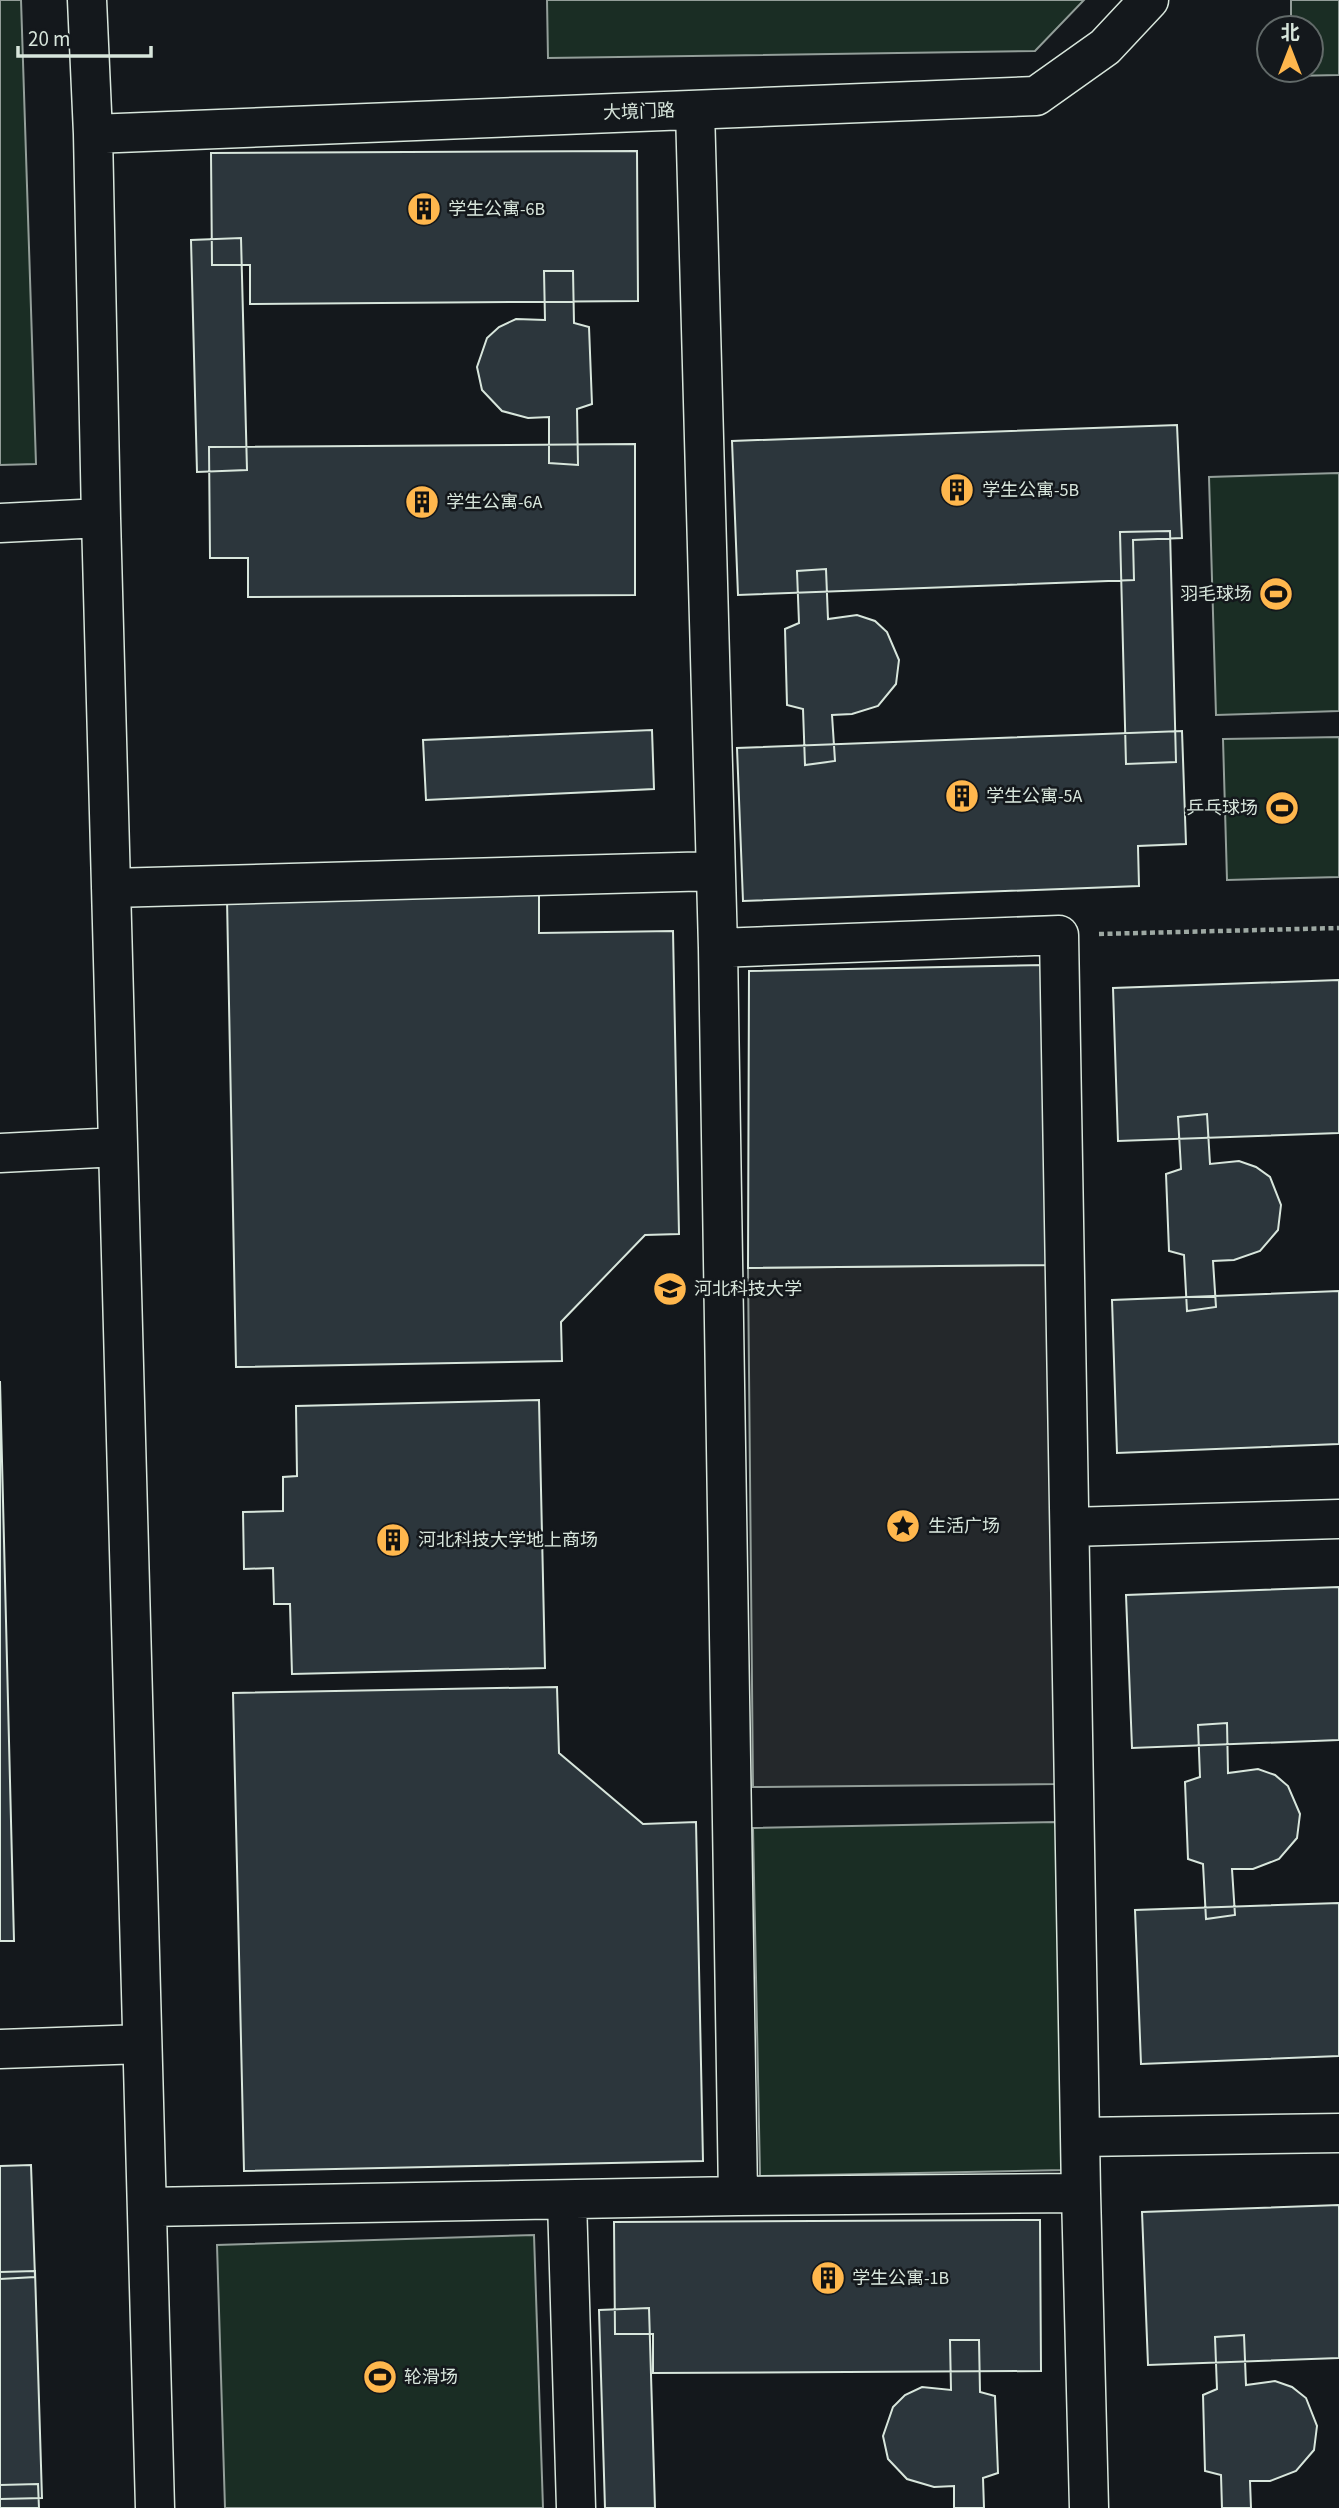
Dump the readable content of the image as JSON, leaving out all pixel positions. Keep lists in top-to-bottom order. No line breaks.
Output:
{"streets":{"lane":["大境门路"]},"places":{"building":["学生公寓-6B","学生公寓-5B","学生公寓-6A","学生公寓-5A","河北科技大学地上商场","学生公寓-1B"],"sports":["羽毛球场","乒乓球场","轮滑场"],"school or university":["河北科技大学"],"place":["生活广场"]},"scale_bar":"20 m","north":"top"}
